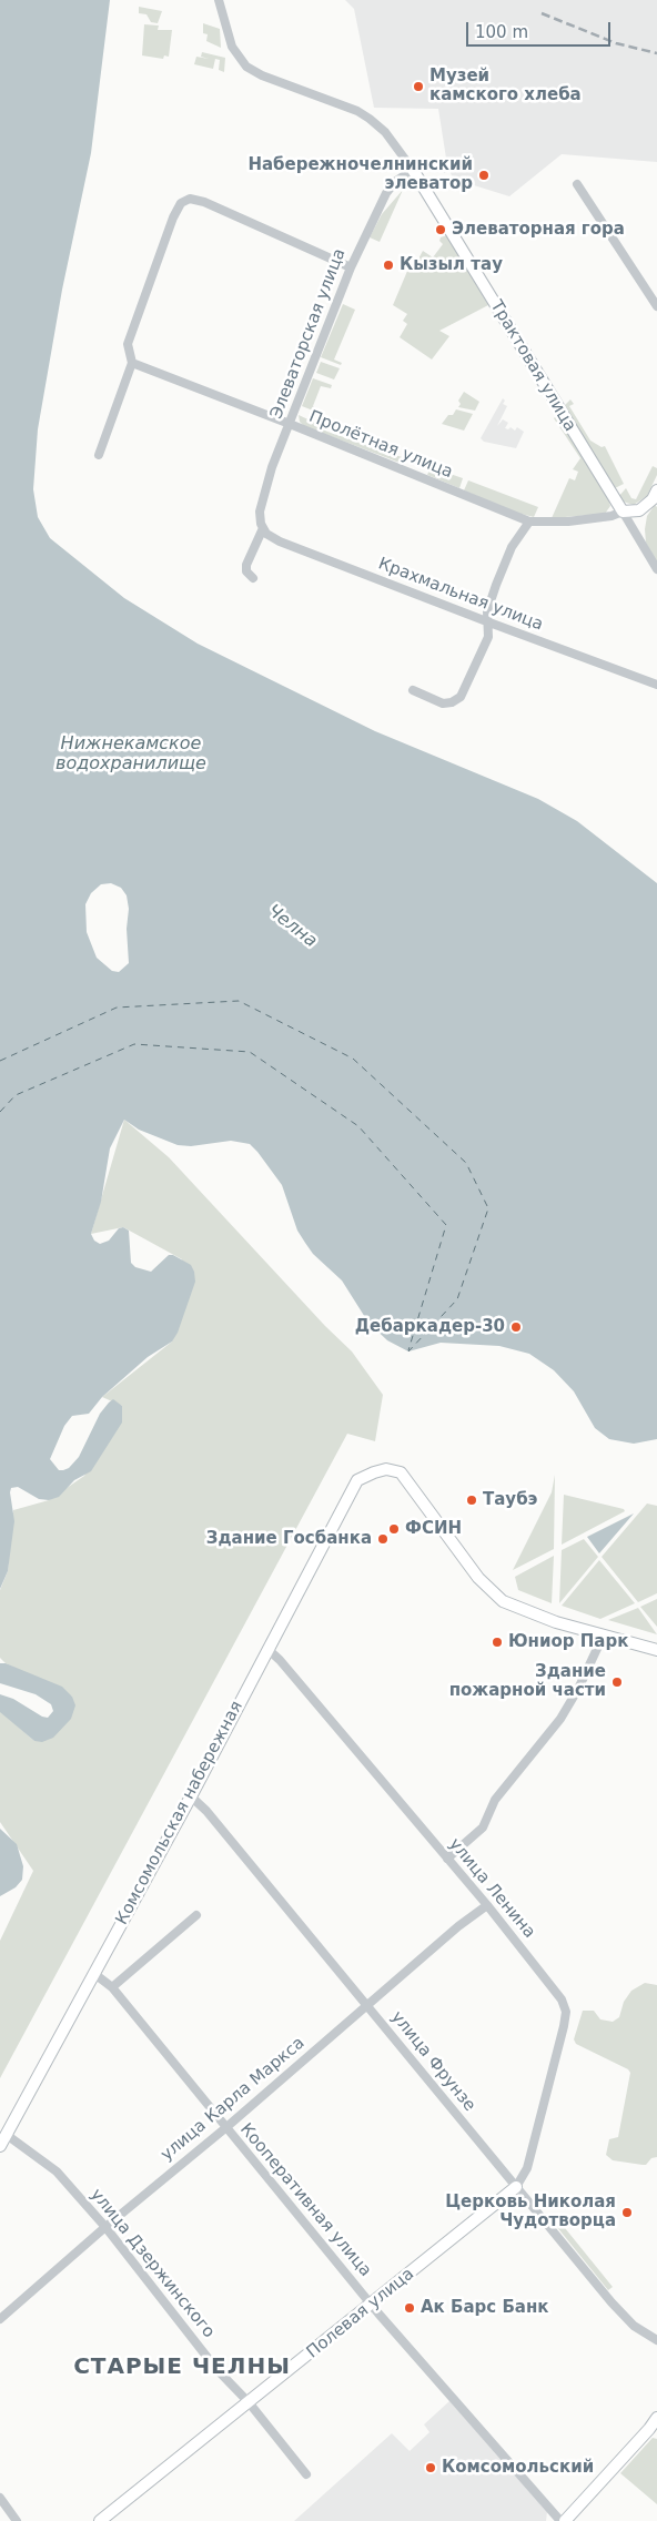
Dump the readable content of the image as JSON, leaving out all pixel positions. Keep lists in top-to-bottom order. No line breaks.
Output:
{"streets":{"street":["Элеваторская улица","Трактовая улица","Пролётная улица","Крахмальная улица","Комсомольская набережная","улица Ленина","улица Фрунзе","улица Карла Маркса","Кооперативная улица","улица Дзержинского","Полевая улица"]},"crossings":[["Элеваторская улица","Трактовая улица"],["Элеваторская улица","Пролётная улица"],["Элеваторская улица","Крахмальная улица"],["Трактовая улица","Пролётная улица"],["Комсомольская набережная","улица Ленина"],["Комсомольская набережная","улица Фрунзе"],["Комсомольская набережная","Кооперативная улица"],["Комсомольская набережная","улица Дзержинского"],["улица Ленина","улица Фрунзе"],["улица Ленина","улица Карла Маркса"],["улица Ленина","Полевая улица"],["улица Фрунзе","улица Карла Маркса"],["улица Фрунзе","Полевая улица"],["улица Карла Маркса","Кооперативная улица"],["улица Карла Маркса","улица Дзержинского"],["Кооперативная улица","Полевая улица"],["улица Дзержинского","Полевая улица"]],"districts":["СТАРЫЕ ЧЕЛНЫ"],"water":["Нижнекамское водохранилище","Челна"],"places":["Музей камского хлеба","Набережночелнинский элеватор","Элеваторная гора","Кызыл тау","Дебаркадер-30","Таубэ","ФСИН","Здание Госбанка","Юниор Парк","Здание пожарной части","Церковь Николая Чудотворца","Ак Барс Банк","Комсомольский"],"scale_bar":"100 m"}
